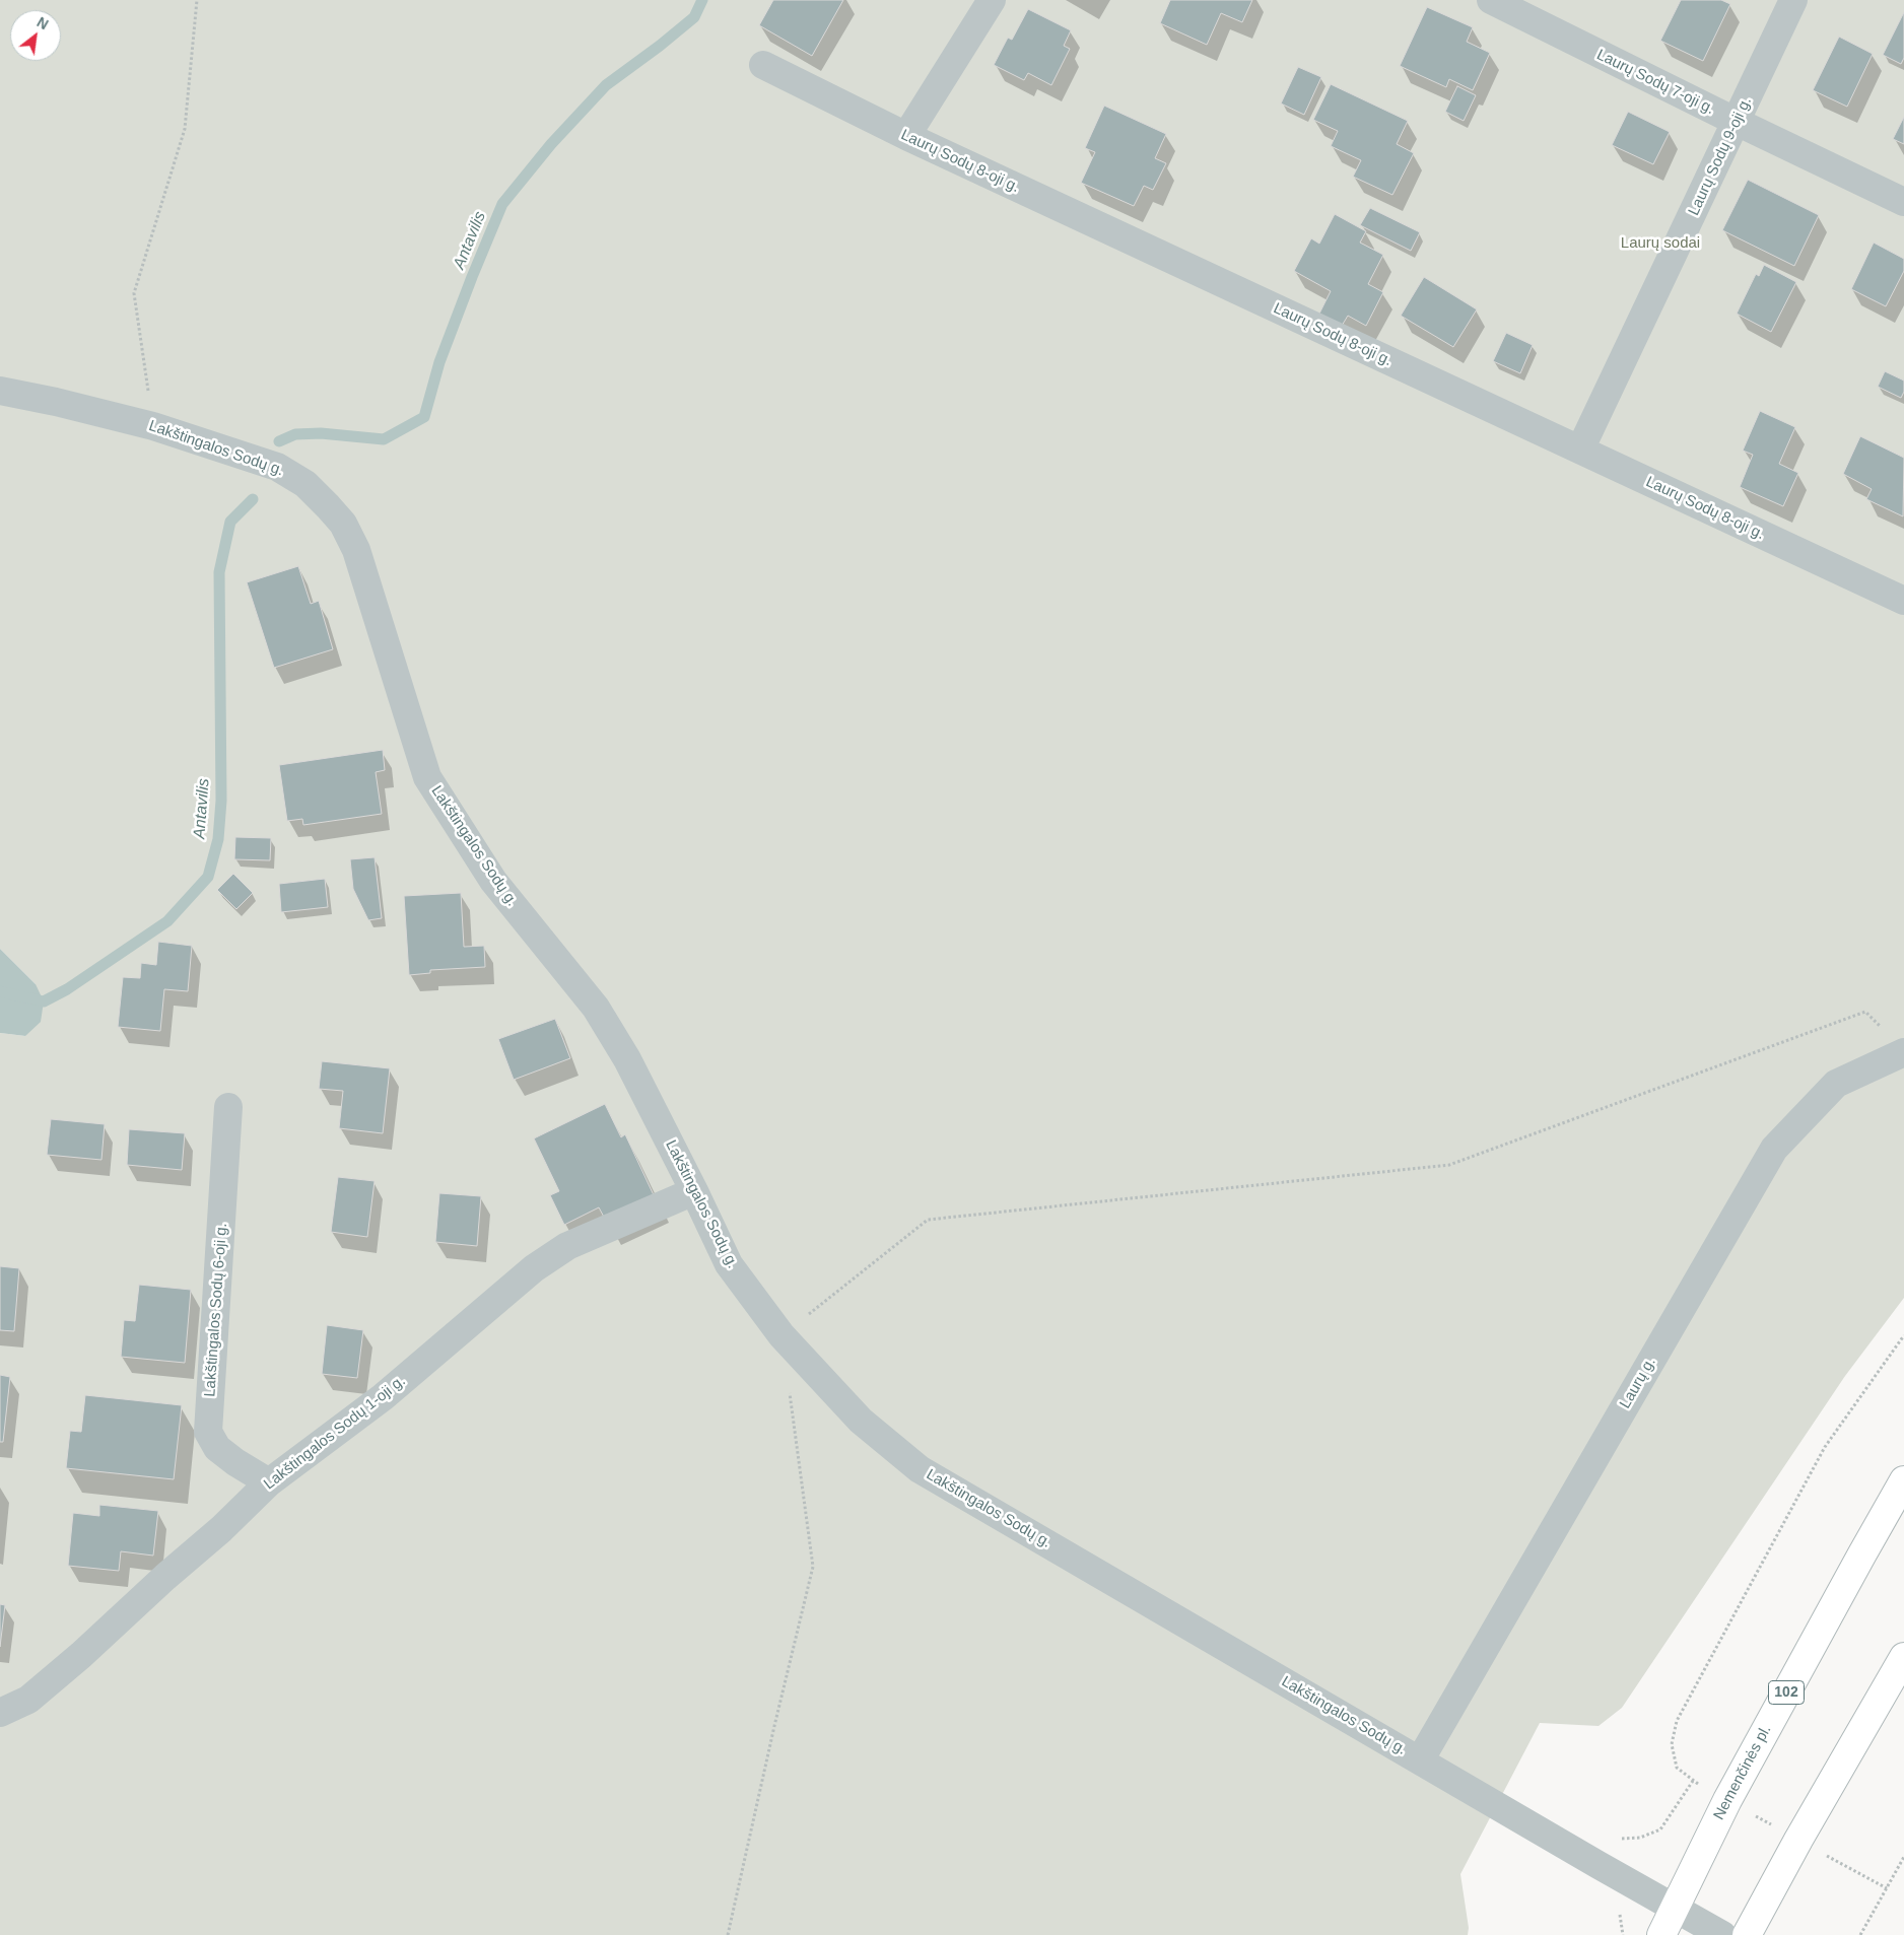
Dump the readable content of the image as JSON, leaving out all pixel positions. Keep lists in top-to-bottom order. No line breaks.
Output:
{"streets":{"main road":["102","Nemenčinės pl."],"street":["Laurų Sodų 7-oji g.","Laurų Sodų 9-oji g.","Laurų Sodų 8-oji g.","Lakštingalos Sodų g.","Lakštingalos Sodų 6-oji g.","Laurų g.","Lakštingalos Sodų 1-oji g."]},"crossings":[["Laurų Sodų 7-oji g.","Laurų Sodų 9-oji g."],["Laurų Sodų 9-oji g.","Laurų Sodų 8-oji g."],["Lakštingalos Sodų g.","Laurų g."],["Lakštingalos Sodų g.","Lakštingalos Sodų 1-oji g."],["Lakštingalos Sodų g.","Nemenčinės pl."],["Lakštingalos Sodų 6-oji g.","Lakštingalos Sodų 1-oji g."]],"water":["Antavilis"],"parks":["Laurų sodai"],"north":"top right"}
